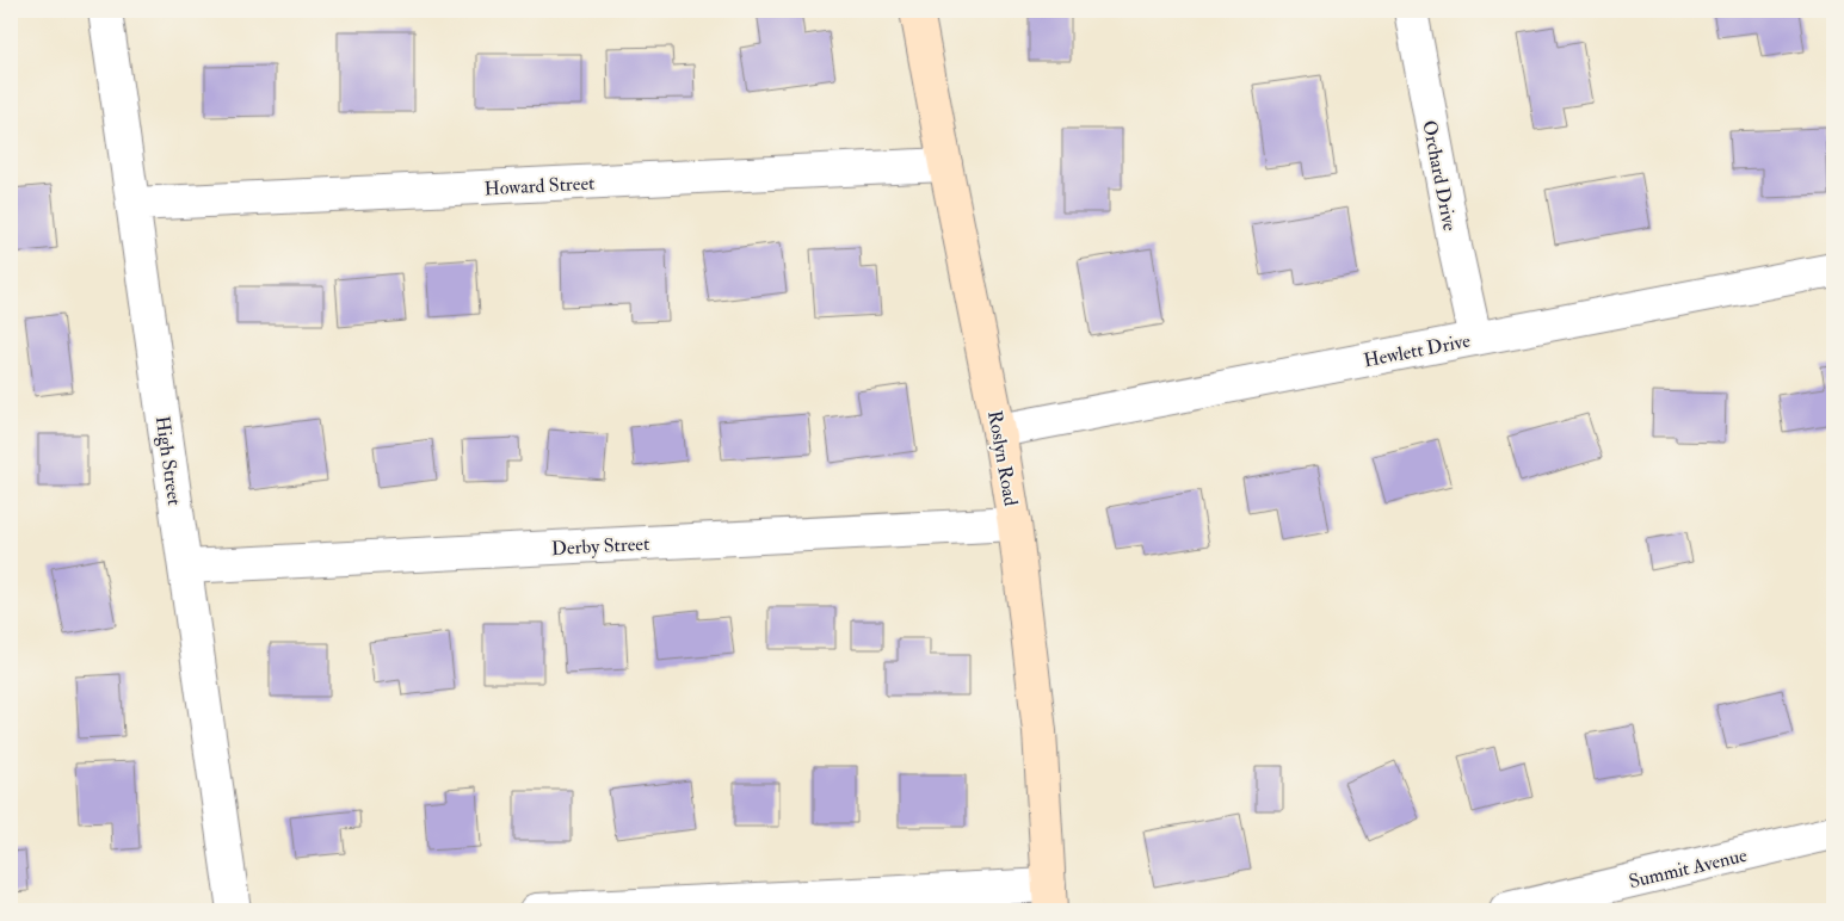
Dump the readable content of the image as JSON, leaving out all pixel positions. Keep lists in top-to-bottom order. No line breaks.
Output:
{"streets":{"main road":["Roslyn Road"],"street":["Orchard Drive","Howard Street","Hewlett Drive","High Street","Derby Street","Summit Avenue"]},"crossings":[["Orchard Drive","Hewlett Drive"],["Howard Street","Roslyn Road"],["Howard Street","High Street"],["Hewlett Drive","Roslyn Road"],["Roslyn Road","Derby Street"],["High Street","Derby Street"]]}
